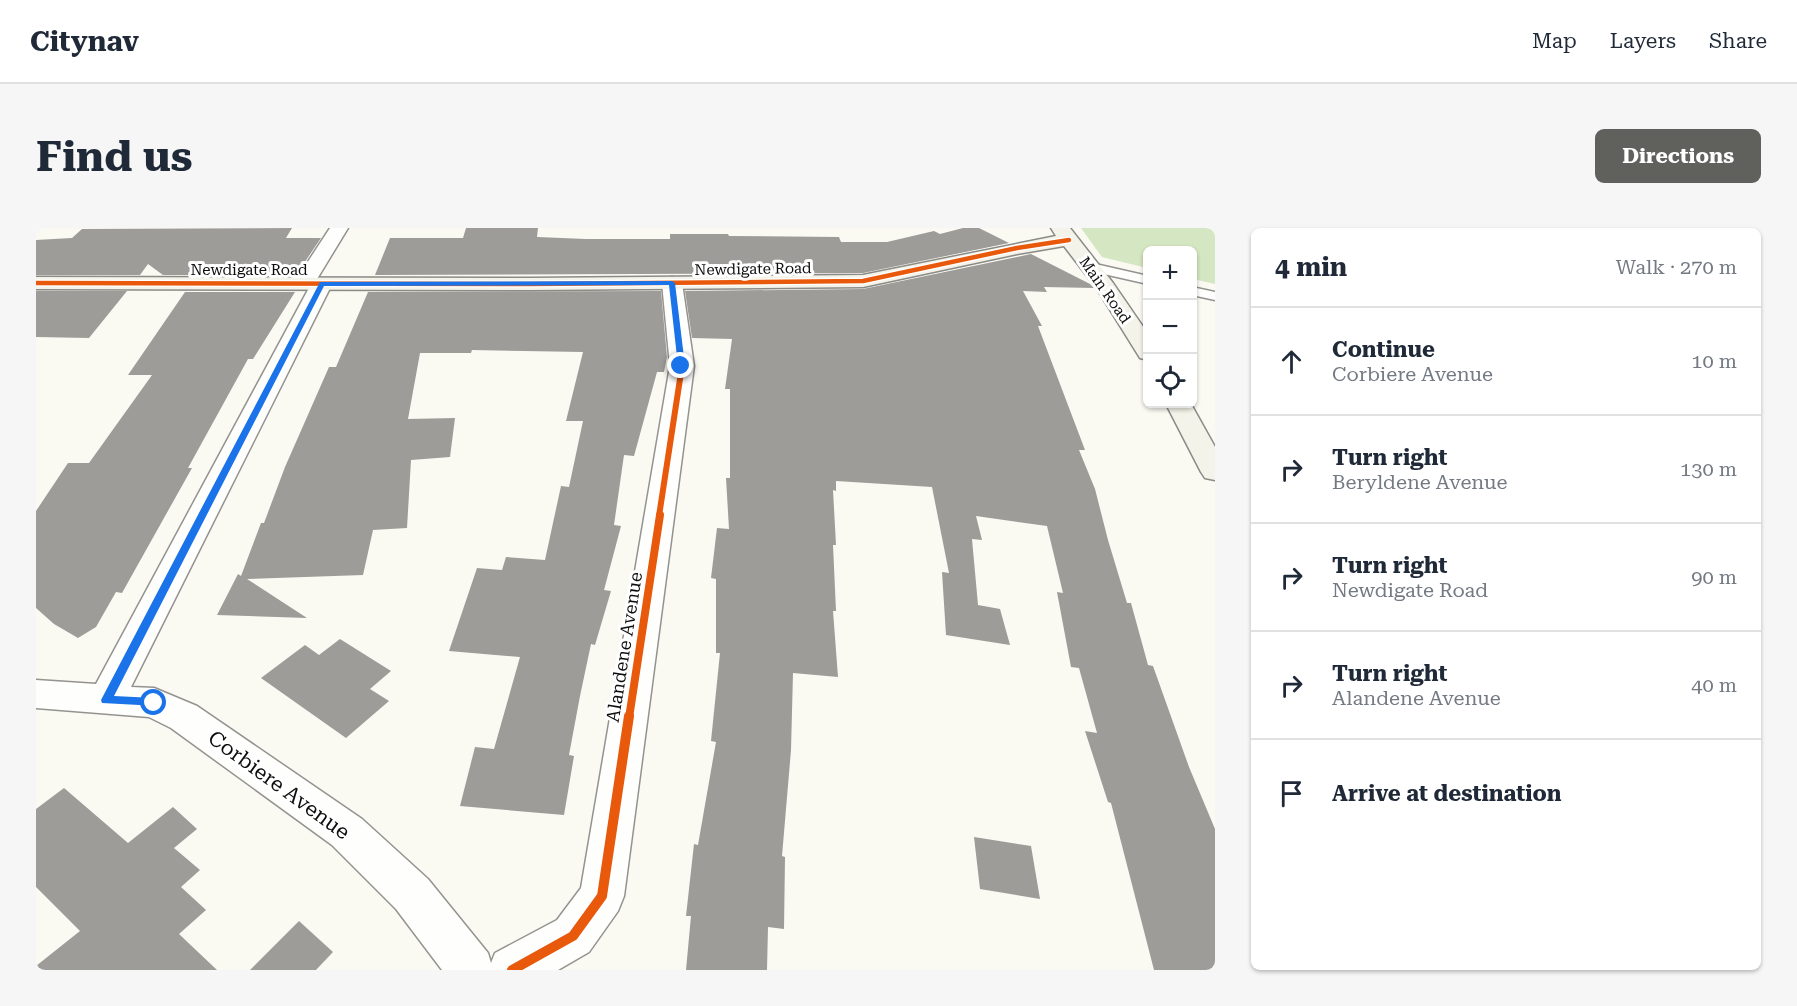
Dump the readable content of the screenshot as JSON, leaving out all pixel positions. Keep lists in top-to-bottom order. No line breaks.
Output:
{"streets":{"street":["Newdigate Road","Main Road","Alandene Avenue","Corbiere Avenue"]},"crossings":[["Newdigate Road","Main Road"],["Newdigate Road","Alandene Avenue"]],"page":{"header":"Citynav","nav":["Map","Layers","Share"],"buttons":"Directions","title":"Find us","heading":["4 min","Walk · 270 m"],"map_buttons":["+","−"],"list":[["Continue","Corbiere Avenue","10 m"],["Turn right","Beryldene Avenue","130 m"],["Turn right","Newdigate Road","90 m"],["Turn right","Alandene Avenue","40 m"],"Arrive at destination"]}}
